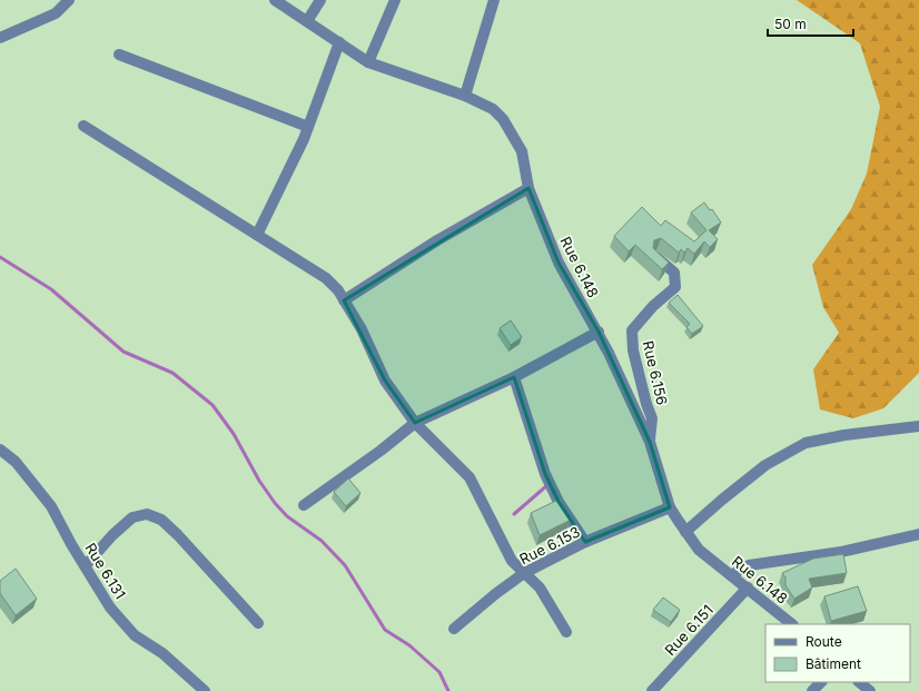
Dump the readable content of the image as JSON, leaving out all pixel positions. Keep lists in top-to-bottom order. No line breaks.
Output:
{"streets":{"street":["Rue 6.148","Rue 6.156","Rue 6.153","Rue 6.131","Rue 6.151"]},"crossings":[["Rue 6.148","Rue 6.156"],["Rue 6.148","Rue 6.153"],["Rue 6.148","Rue 6.151"]],"legend":["Route","Bâtiment"],"scale_bar":"50 m"}
